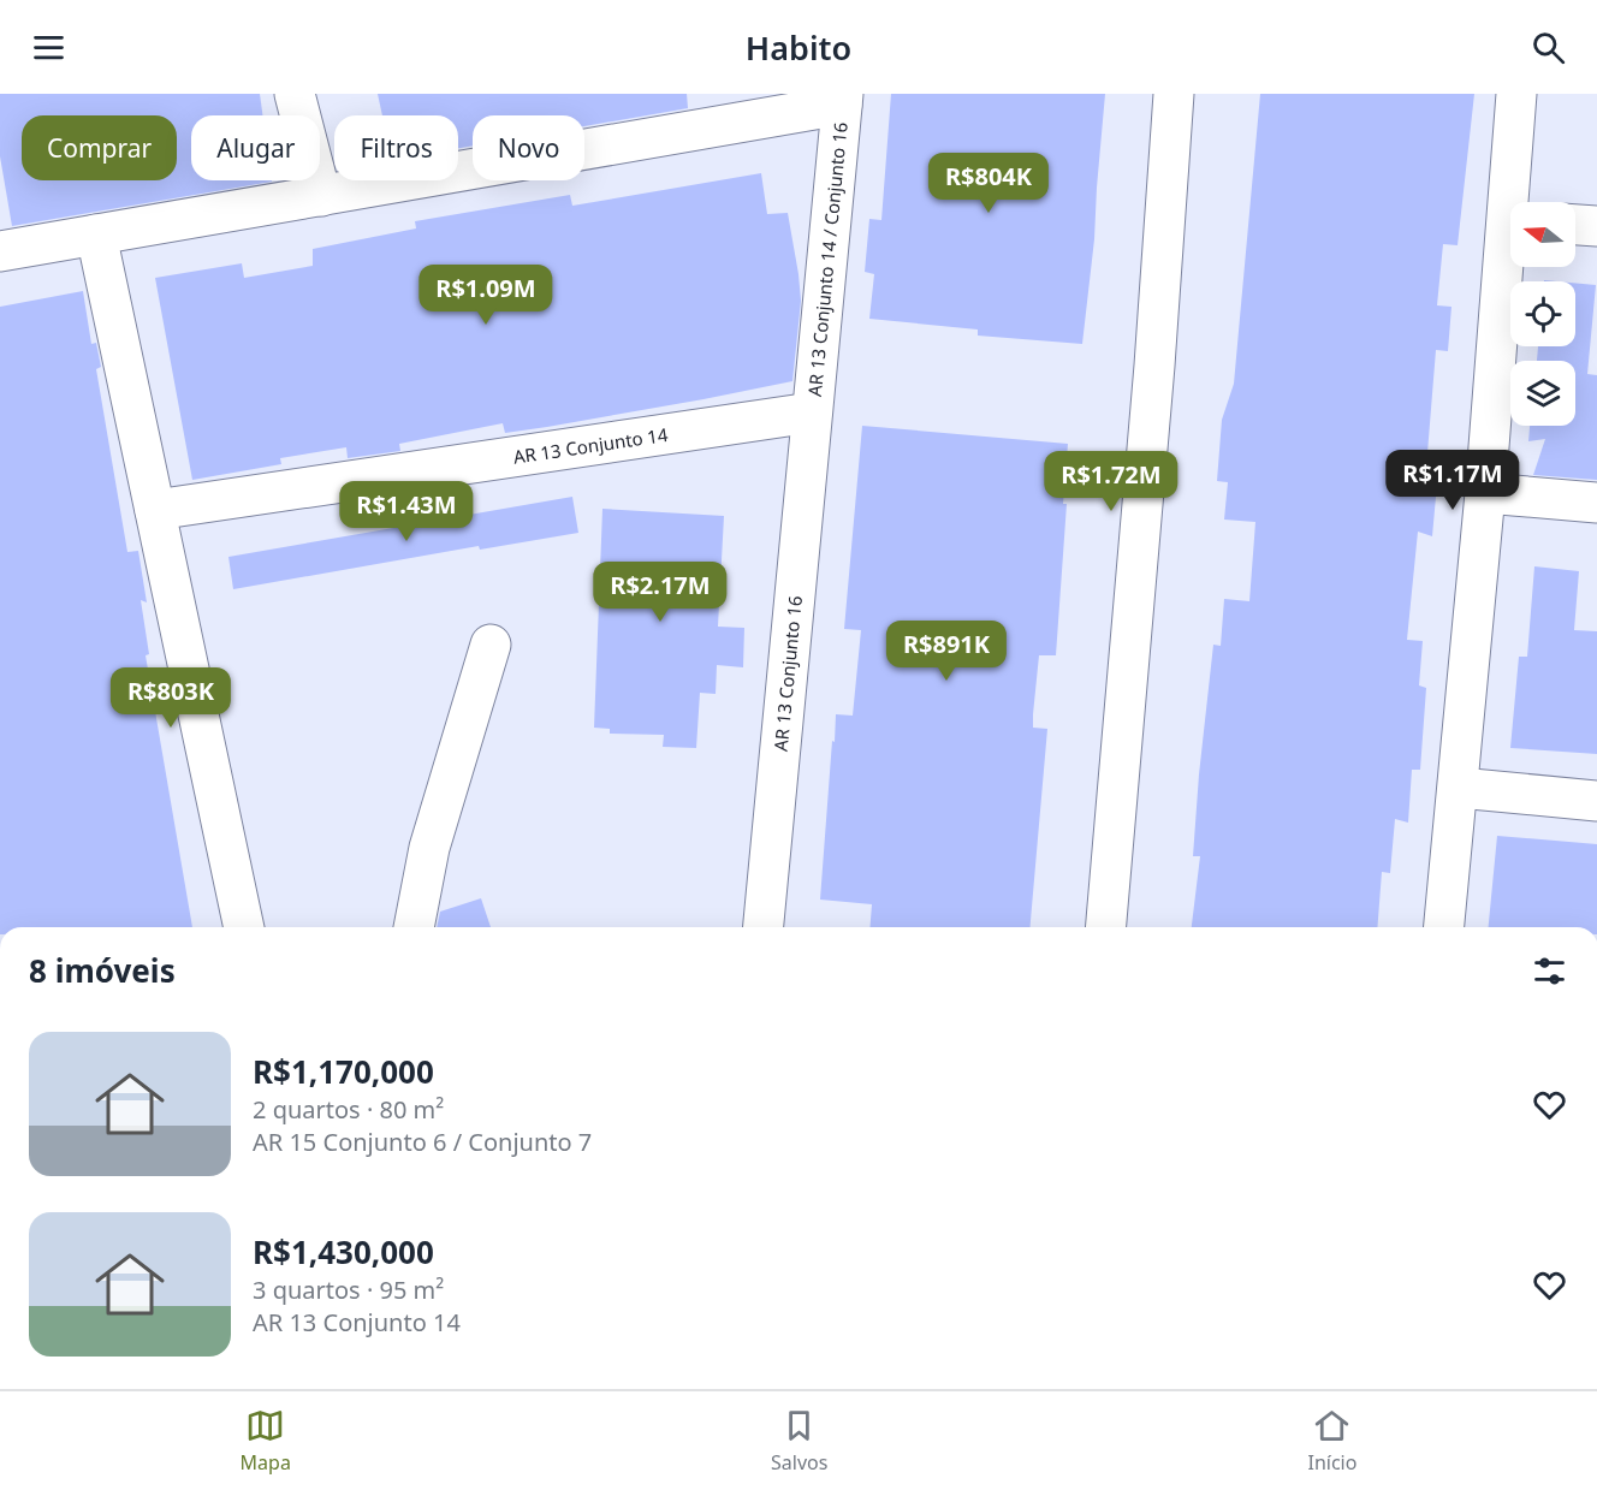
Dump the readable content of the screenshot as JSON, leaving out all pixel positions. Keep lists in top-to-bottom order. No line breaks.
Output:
{"streets":{"street":["AR 13 Conjunto 14 / Conjunto 16","AR 13 Conjunto 14","AR 13 Conjunto 16"]},"crossings":[["AR 13 Conjunto 14 / Conjunto 16","AR 13 Conjunto 14"],["AR 13 Conjunto 14 / Conjunto 16","AR 13 Conjunto 16"],["AR 13 Conjunto 14","AR 13 Conjunto 16"]],"north":"left","page":{"header":"Habito","chip":["Comprar","Alugar","Filtros","Novo"],"price":["R$804K","R$1.09M","R$1.17M","R$1.72M","R$1.43M","R$2.17M","R$891K","R$803K"],"heading":"8 imóveis","list":[{"name":"R$1,170,000","note":"2 quartos · 80 m² · AR 15 Conjunto 6 / Conjunto 7"},{"name":"R$1,430,000","note":"3 quartos · 95 m² · AR 13 Conjunto 14"}],"tabs":["Mapa","Salvos","Início"]}}
